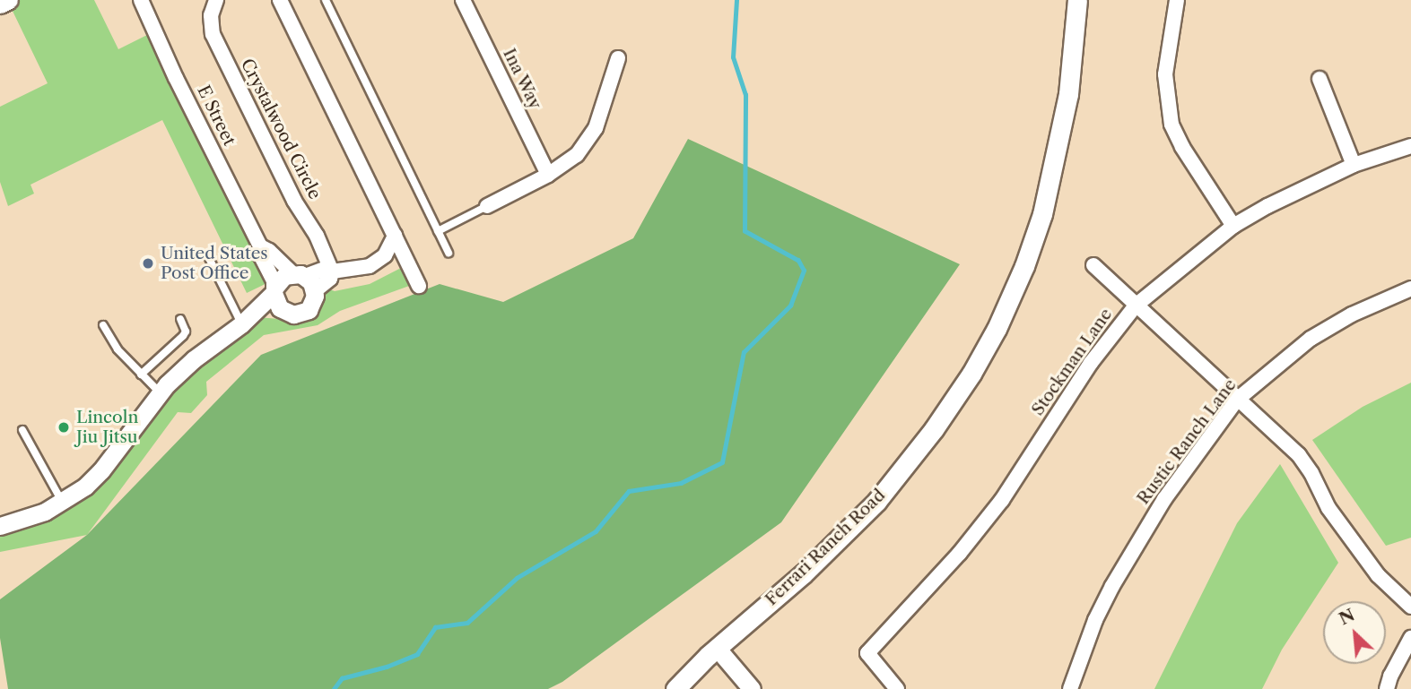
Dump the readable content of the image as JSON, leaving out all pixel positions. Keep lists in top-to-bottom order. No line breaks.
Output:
{"streets":{"main road":["Ferrari Ranch Road"],"street":["Ina Way","E Street","Crystalwood Circle","Stockman Lane","Rustic Ranch Lane"]},"places":["United States Post Office","Lincoln Jiu Jitsu"],"north":"top left"}
